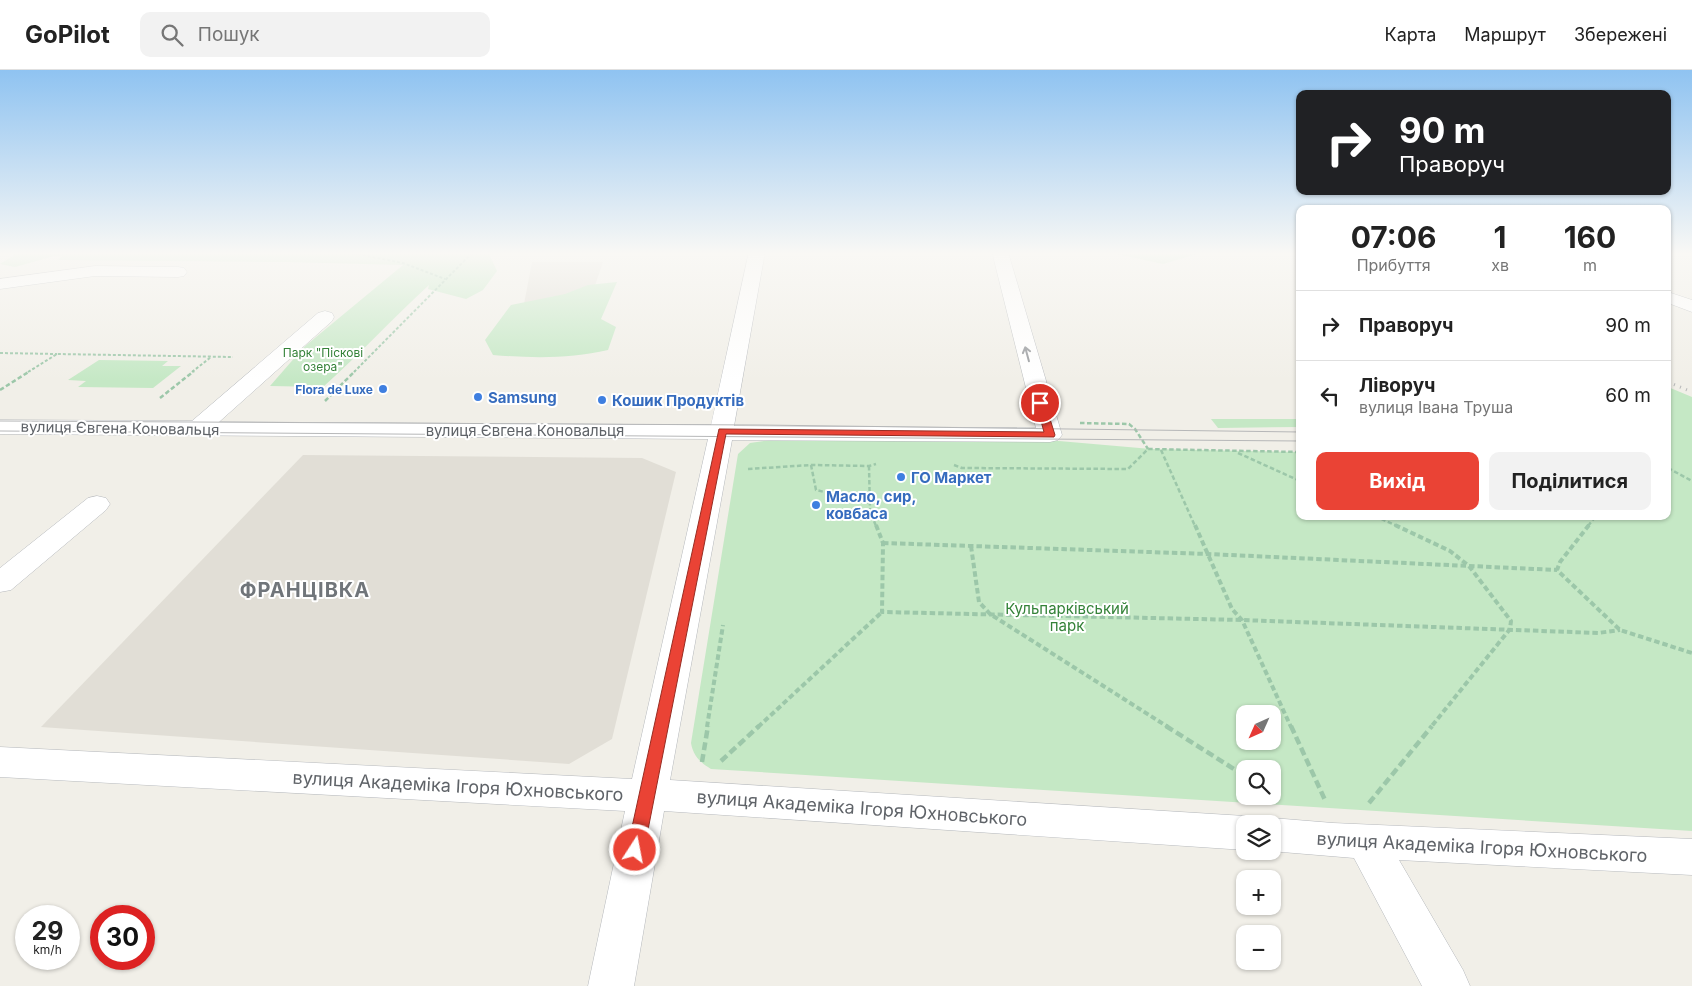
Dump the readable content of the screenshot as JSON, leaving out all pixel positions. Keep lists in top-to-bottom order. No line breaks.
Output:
{"streets":{"street":["вулиця Євгена Коновальця","вулиця Академіка Ігоря Юхновського"]},"districts":["ФРАНЦІВКА"],"parks":["Парк \"Піскові озера\"","Кульпарківський парк"],"places":["Flora de Luxe","Samsung","Кошик Продуктів","ГО Маркет","Масло, сир, ковбаса"],"north":"bottom left","page":{"header":"GoPilot","search":"Пошук","nav":["Карта","Маршрут","Збережені"],"turn":["90 m","Праворуч"],"eta":["07:06","Прибуття","1","хв","160","m"],"list":[{"name":"Праворуч","value":"90 m"},{"name":"Ліворуч","note":"вулиця Івана Труша","value":"60 m"}],"buttons":["Вихід","Поділитися"],"map_buttons":["+","−"],"speed":"29 km/h","limit":"30"}}
